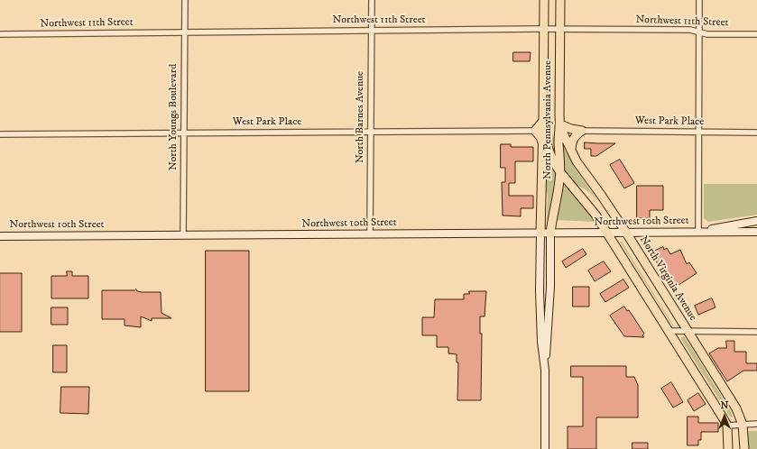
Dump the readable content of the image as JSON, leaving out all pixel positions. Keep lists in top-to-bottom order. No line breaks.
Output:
{"streets":{"main road":["North Pennsylvania Avenue","Northwest 10th Street","North Virginia Avenue"],"street":["Northwest 11th Street","North Youngs Boulevard","North Barnes Avenue","West Park Place"]},"crossings":[["Northwest 11th Street","North Youngs Boulevard"],["Northwest 11th Street","North Barnes Avenue"],["Northwest 11th Street","North Pennsylvania Avenue"],["North Youngs Boulevard","West Park Place"],["North Youngs Boulevard","Northwest 10th Street"],["North Barnes Avenue","West Park Place"],["North Barnes Avenue","Northwest 10th Street"],["North Pennsylvania Avenue","Northwest 10th Street"],["North Pennsylvania Avenue","North Virginia Avenue"],["Northwest 10th Street","North Virginia Avenue"]],"north":"top"}
